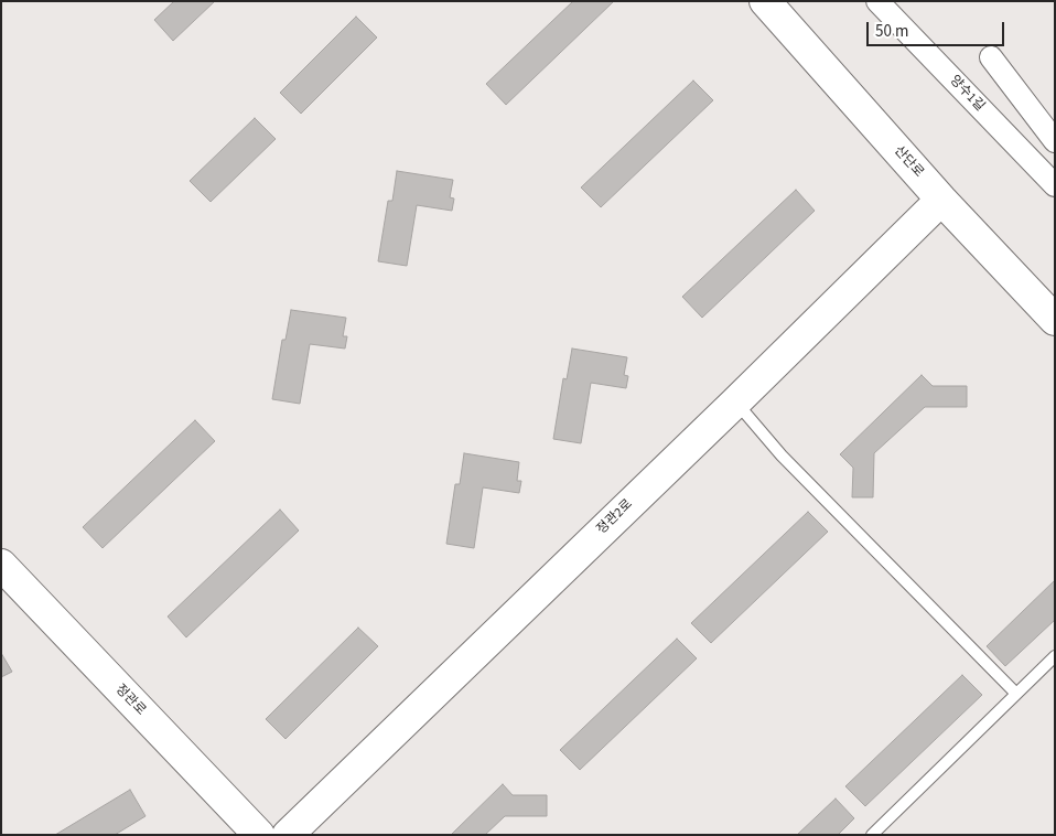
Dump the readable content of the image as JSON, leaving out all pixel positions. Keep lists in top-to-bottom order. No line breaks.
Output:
{"streets":{"street":["양수1길","산단로","정관2로","정관로"]},"crossings":[["산단로","정관2로"]],"scale_bar":"50 m"}
